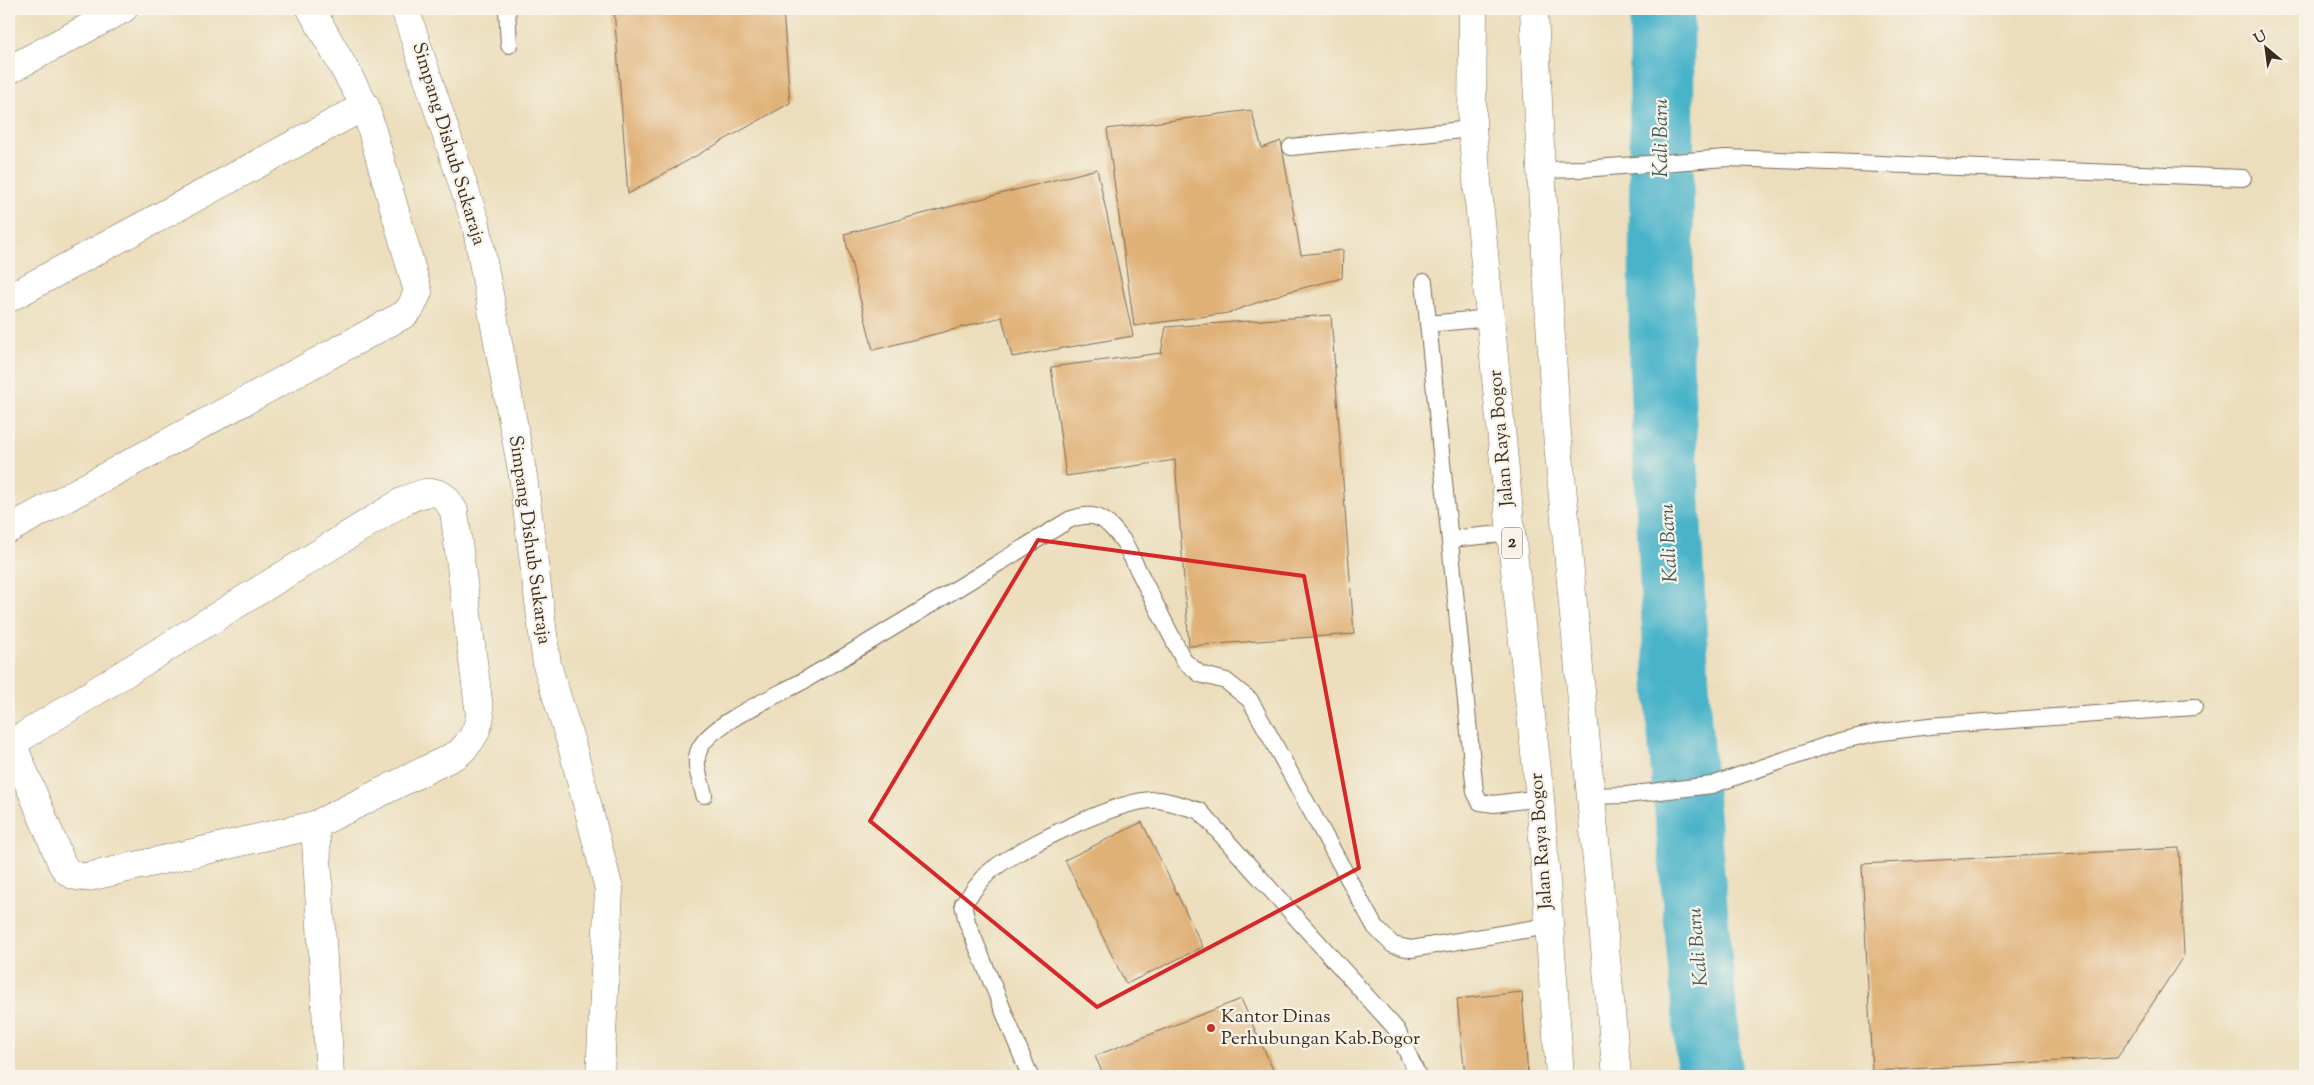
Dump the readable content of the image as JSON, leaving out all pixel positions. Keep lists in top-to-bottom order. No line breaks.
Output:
{"streets":{"main road":["Simpang Dishub Sukaraja","Jalan Raya Bogor","2"]},"water":["Kali Baru"],"places":["Kantor Dinas Perhubungan Kab.Bogor"],"north":"top left"}
